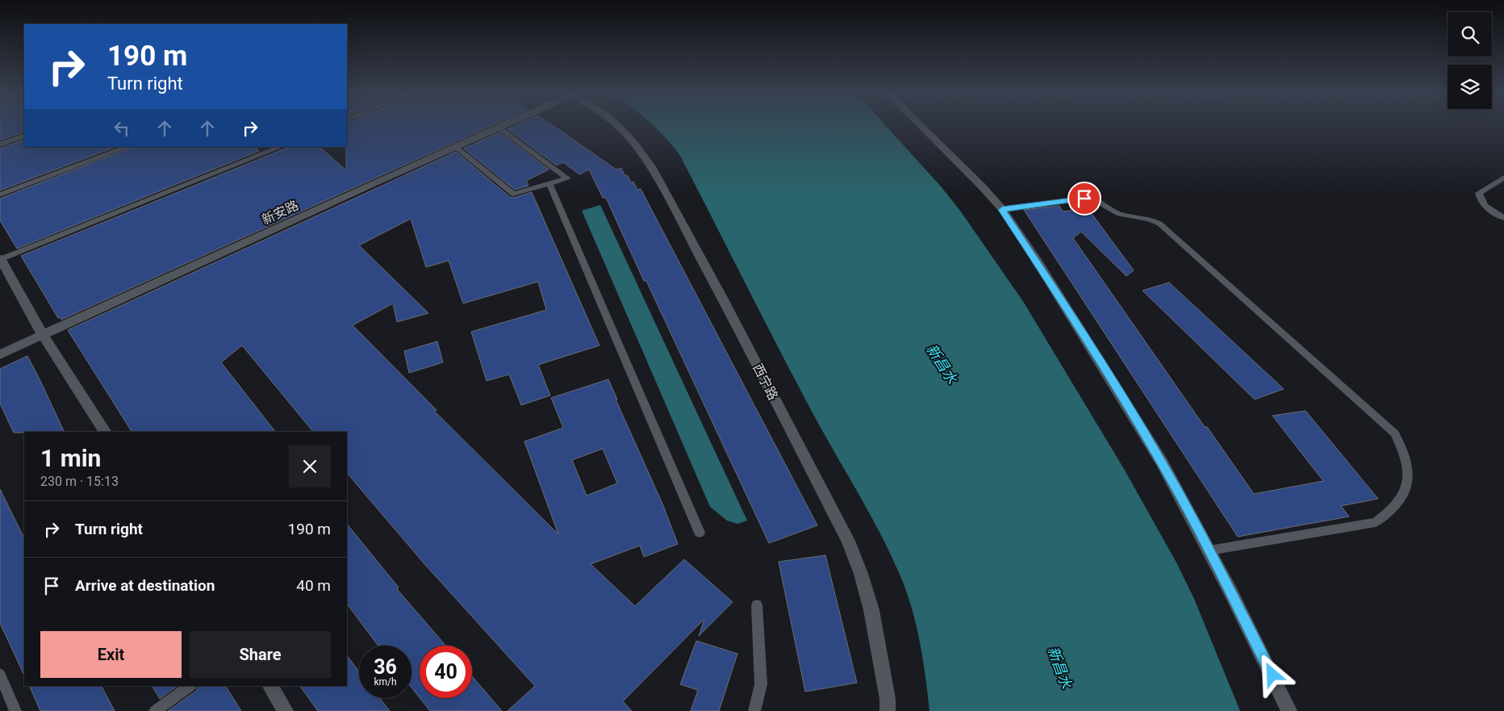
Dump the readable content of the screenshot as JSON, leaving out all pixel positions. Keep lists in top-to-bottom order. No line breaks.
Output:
{"streets":{"street":["新安路","西宁路"]},"water":["新昌水"],"page":{"turn":["190 m","Turn right"],"heading":["1 min","230 m · 15:13"],"list":[{"name":"Turn right","value":"190 m"},{"name":"Arrive at destination","value":"40 m"}],"buttons":["Exit","Share"],"speed":"36 km/h","limit":"40"}}
